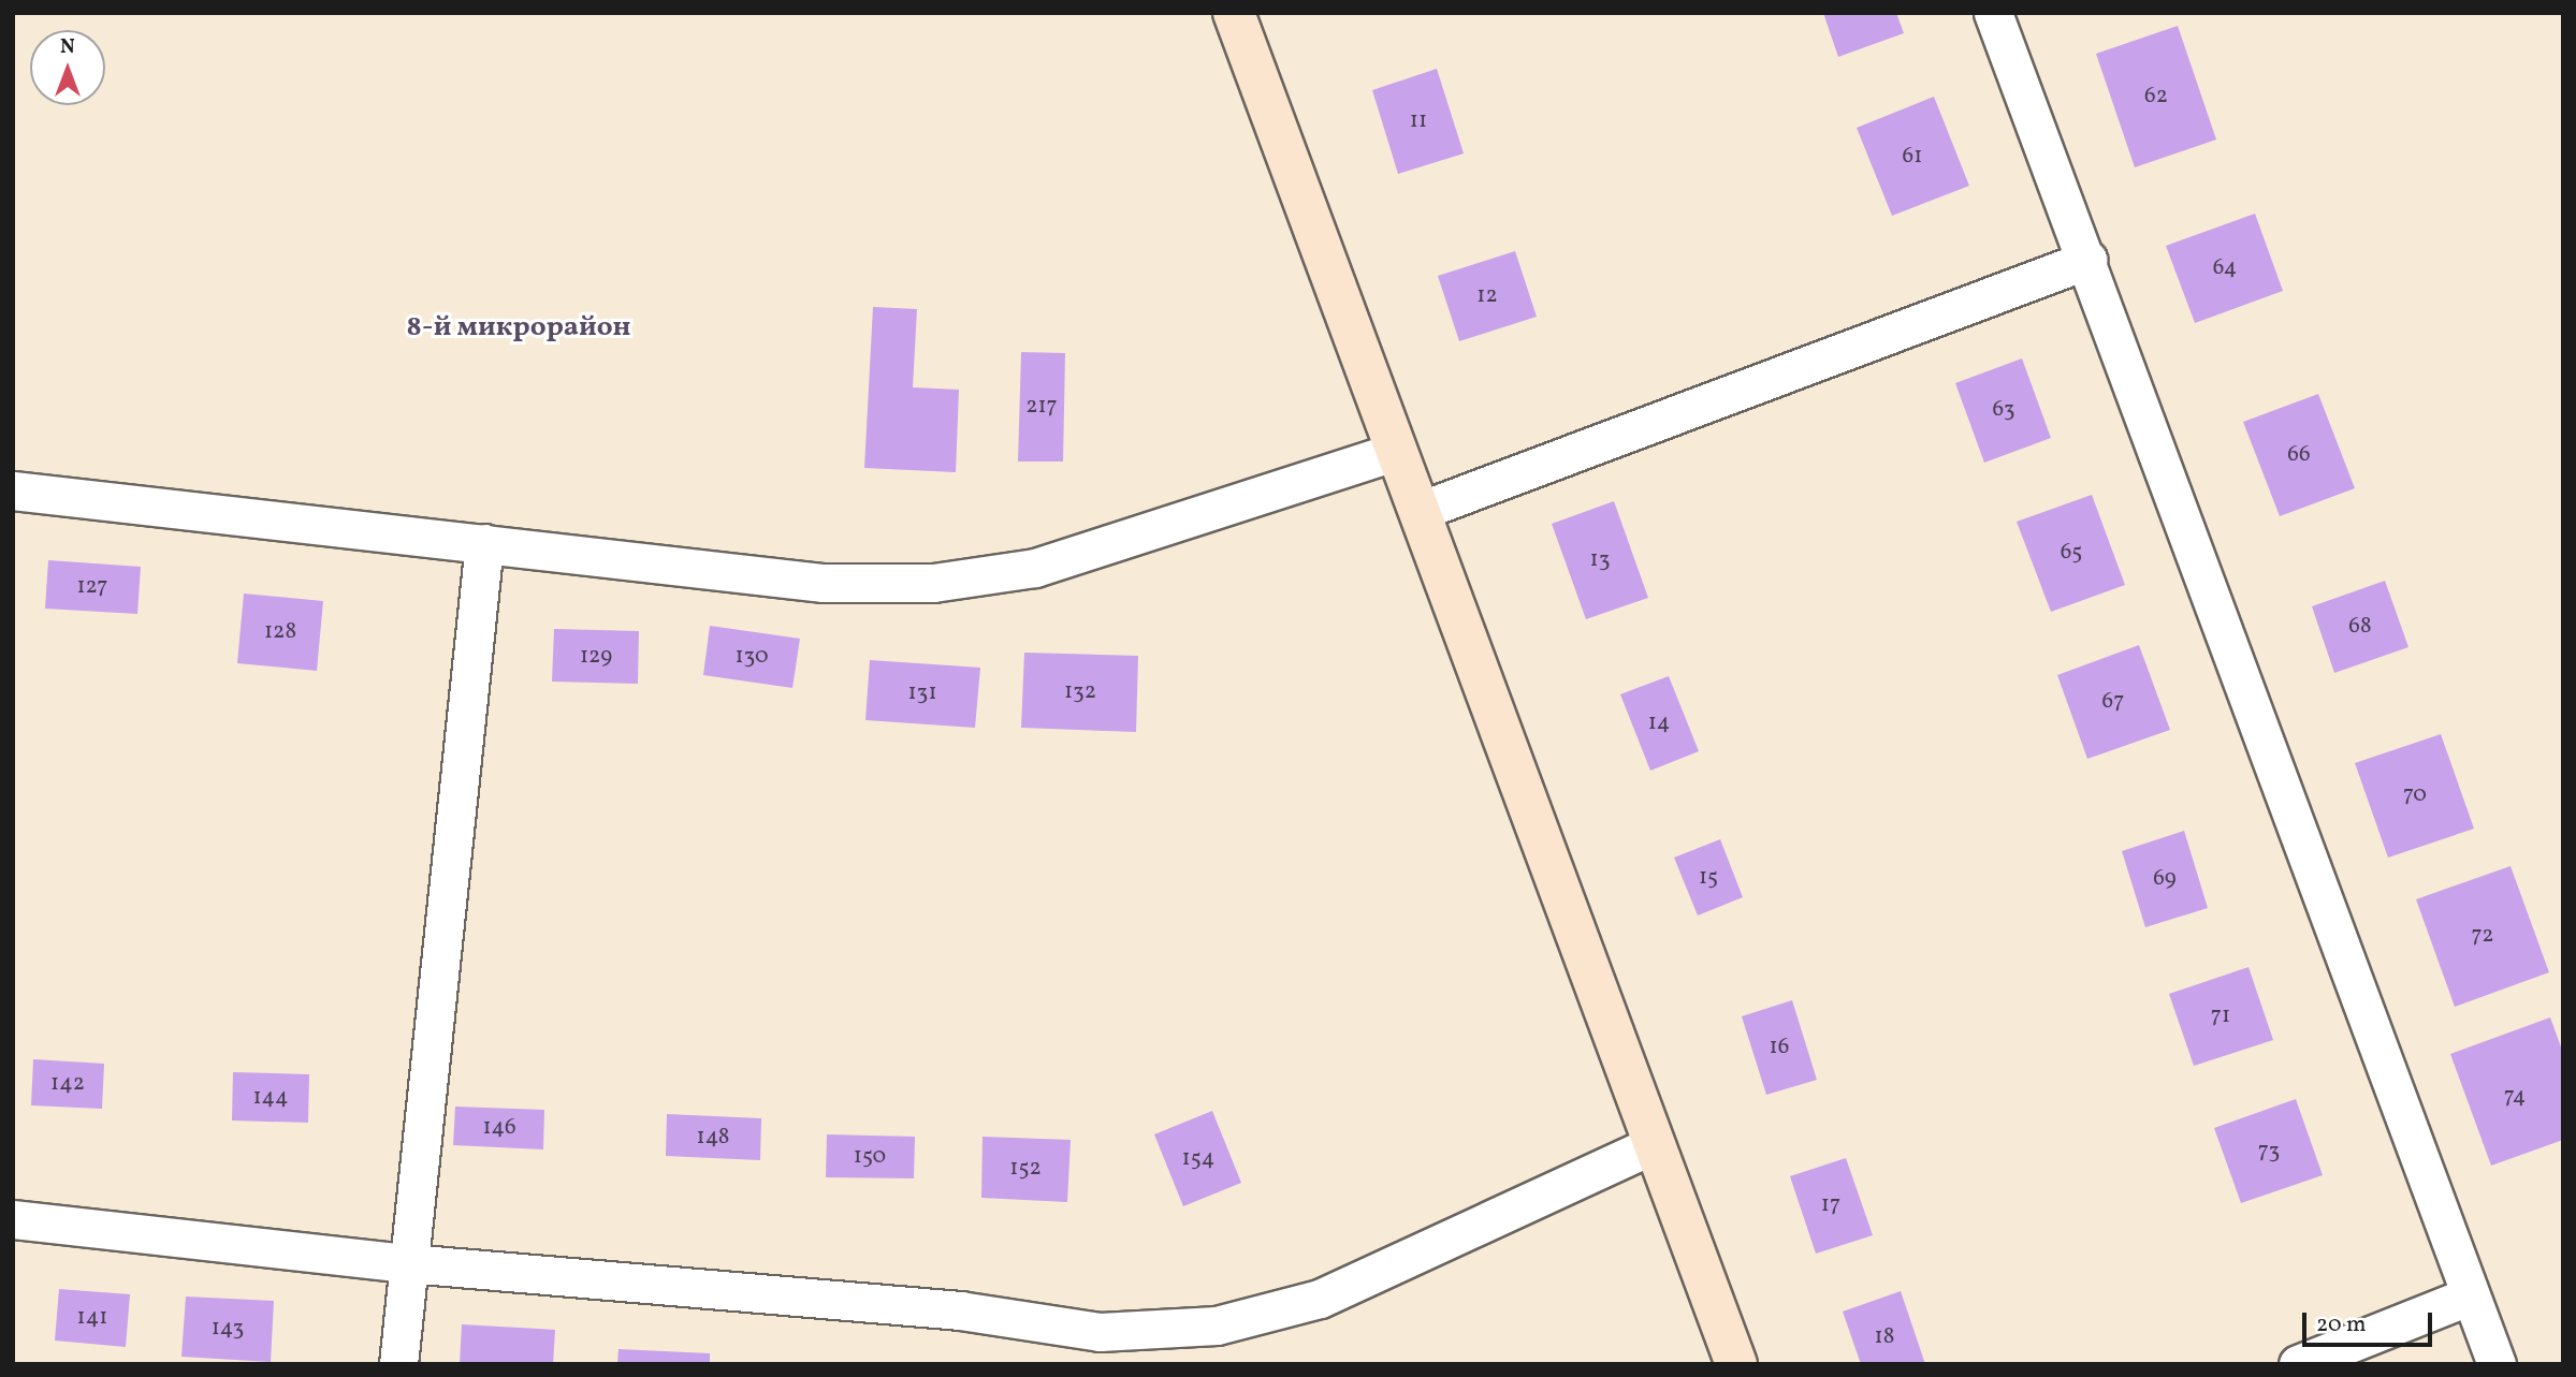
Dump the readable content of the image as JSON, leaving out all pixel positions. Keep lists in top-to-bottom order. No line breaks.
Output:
{"districts":["8-й микрорайон"],"house_numbers":["62","11","61","64","12","217","63","66","65","13","127","68","128","129","130","132","131","67","14","70","15","69","72","71","16","142","74","144","146","148","73","150","154","152","17","141","143","18"],"scale_bar":"20 m","north":"top"}
